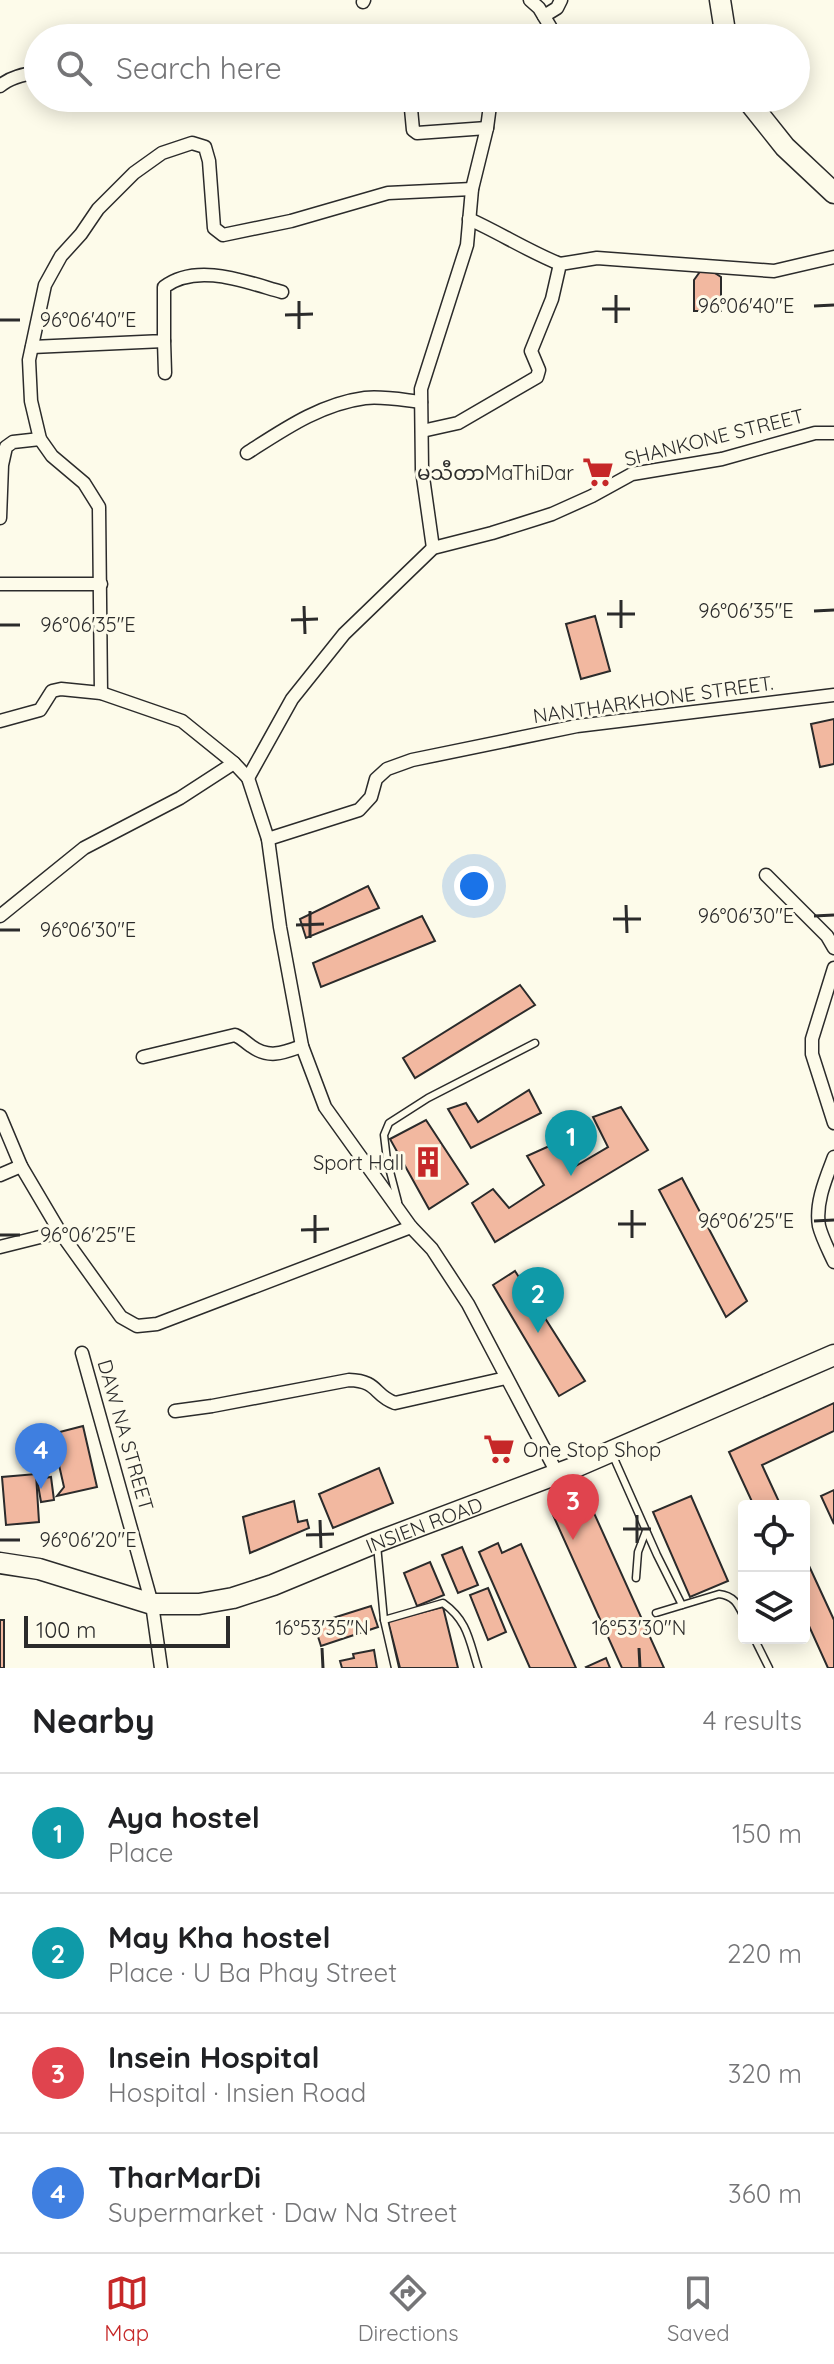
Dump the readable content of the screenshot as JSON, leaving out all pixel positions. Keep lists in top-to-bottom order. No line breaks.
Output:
{"streets":{"main road":["INSIEN ROAD"],"street":["SHANKONE STREET","NANTHARKHONE STREET.","DAW NA STREET"]},"crossings":[["DAW NA STREET","INSIEN ROAD"]],"places":{"supermarket":["မသီတာMaThiDar","One Stop Shop"],"building":["Sport Hall"]},"scale_bar":"100 m","page":{"search":"Search here","pins":["1","2","4","3"],"scale":"100 m","heading":["Nearby","4 results"],"list":[{"mark":"1","name":"Aya hostel","note":"Place","value":"150 m"},{"mark":"2","name":"May Kha hostel","note":"Place · U Ba Phay Street","value":"220 m"},{"mark":"3","name":"Insein Hospital","note":"Hospital · Insien Road","value":"320 m"},{"mark":"4","name":"TharMarDi","note":"Supermarket · Daw Na Street","value":"360 m"}],"nav":["Map","Directions","Saved"]},"coordinates":["96°06'40\"E","96°06'35\"E","96°06'30\"E","96°06'25\"E","96°06'20\"E","16°53'35\"N","16°53'30\"N"]}
